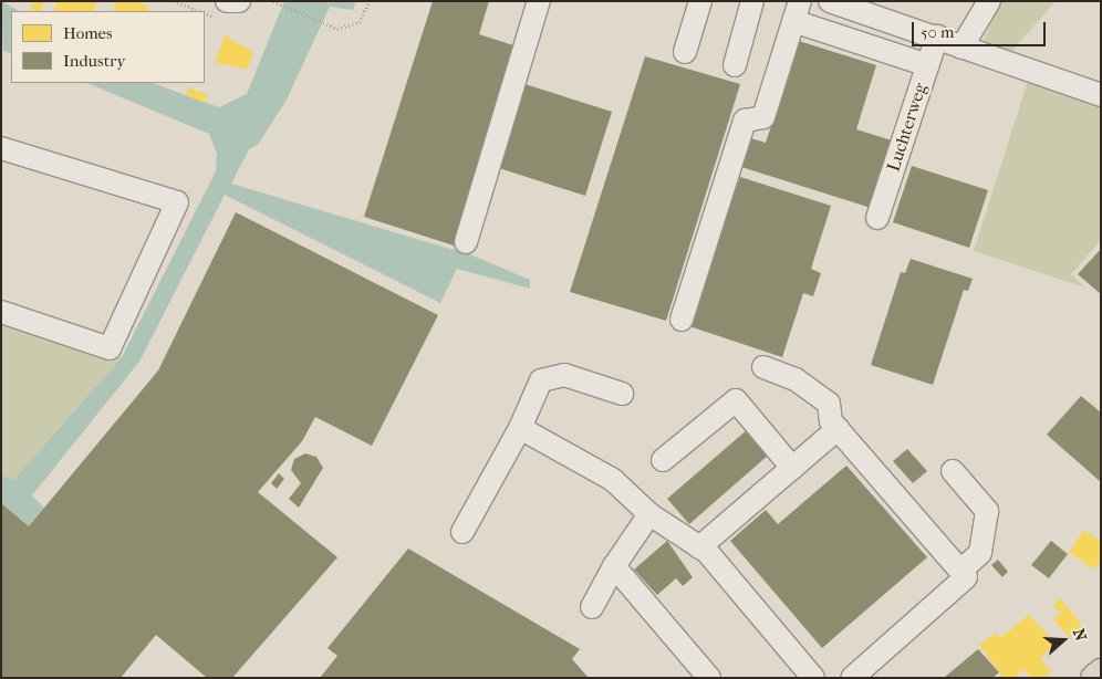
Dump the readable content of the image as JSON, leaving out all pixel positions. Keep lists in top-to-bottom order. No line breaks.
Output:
{"streets":{"street":["Luchterweg"]},"legend":["Homes","Industry"],"scale_bar":"50 m","north":"right"}
